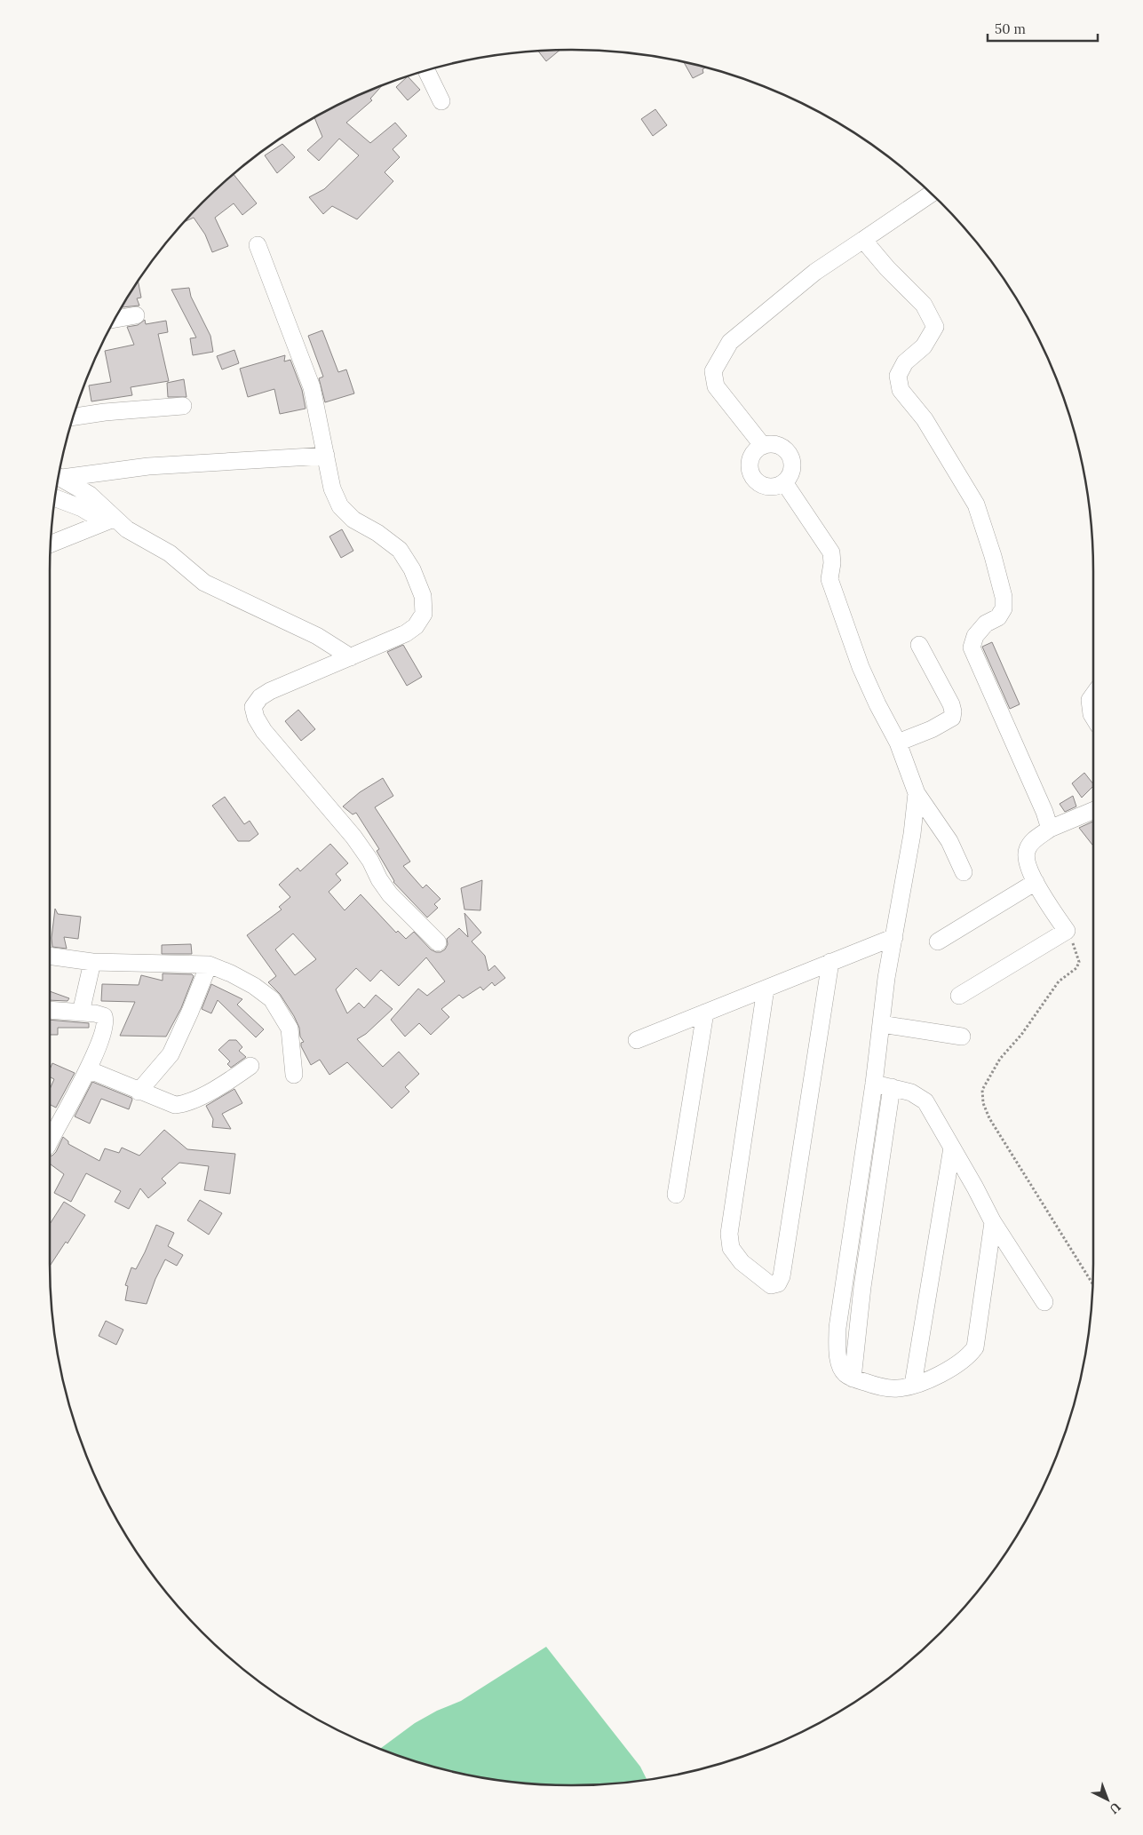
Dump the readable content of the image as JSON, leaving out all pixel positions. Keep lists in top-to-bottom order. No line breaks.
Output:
{"scale_bar":"50 m","north":"bottom right"}
